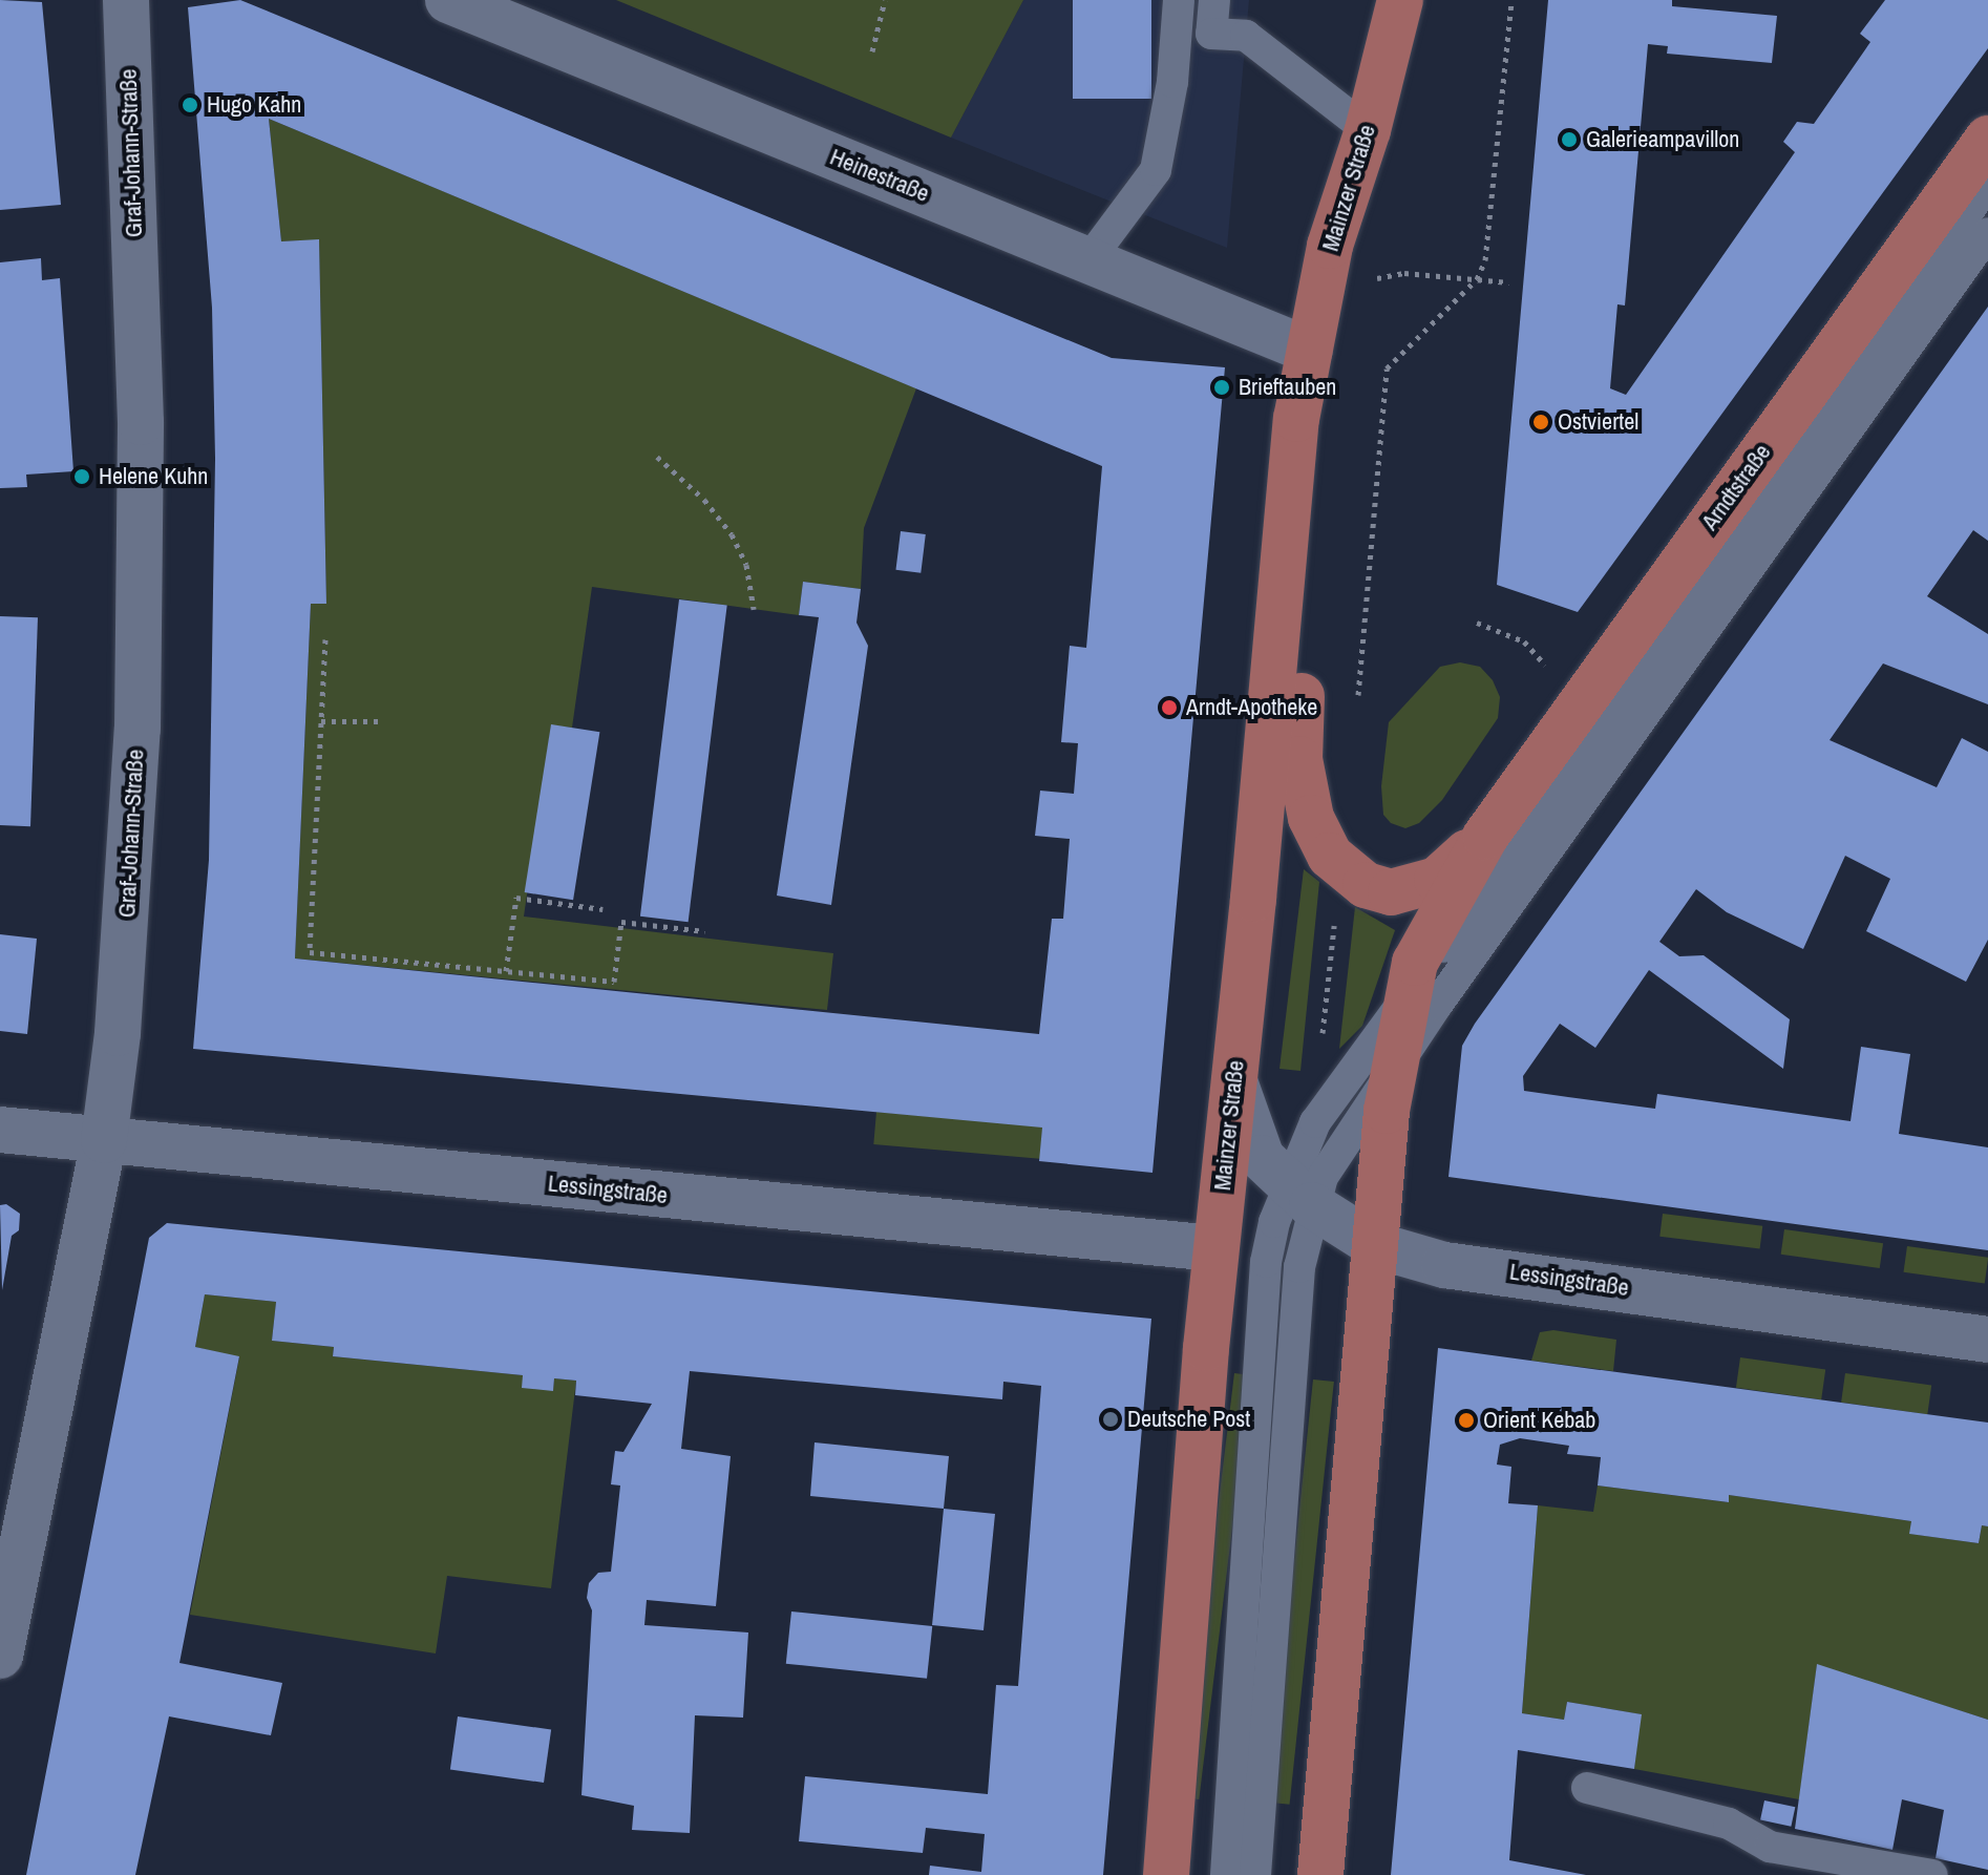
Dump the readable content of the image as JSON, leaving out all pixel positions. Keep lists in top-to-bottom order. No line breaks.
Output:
{"streets":{"main road":["Mainzer Straße","Arndtstraße"],"street":["Graf-Johann-Straße","Heinestraße","Lessingstraße"]},"crossings":[["Graf-Johann-Straße","Lessingstraße"],["Heinestraße","Mainzer Straße"],["Mainzer Straße","Arndtstraße"],["Mainzer Straße","Lessingstraße"]],"places":["Hugo Kahn","Galerieampavillon","Brieftauben","Ostviertel","Helene Kuhn","Arndt-Apotheke","Deutsche Post","Orient Kebab"]}
